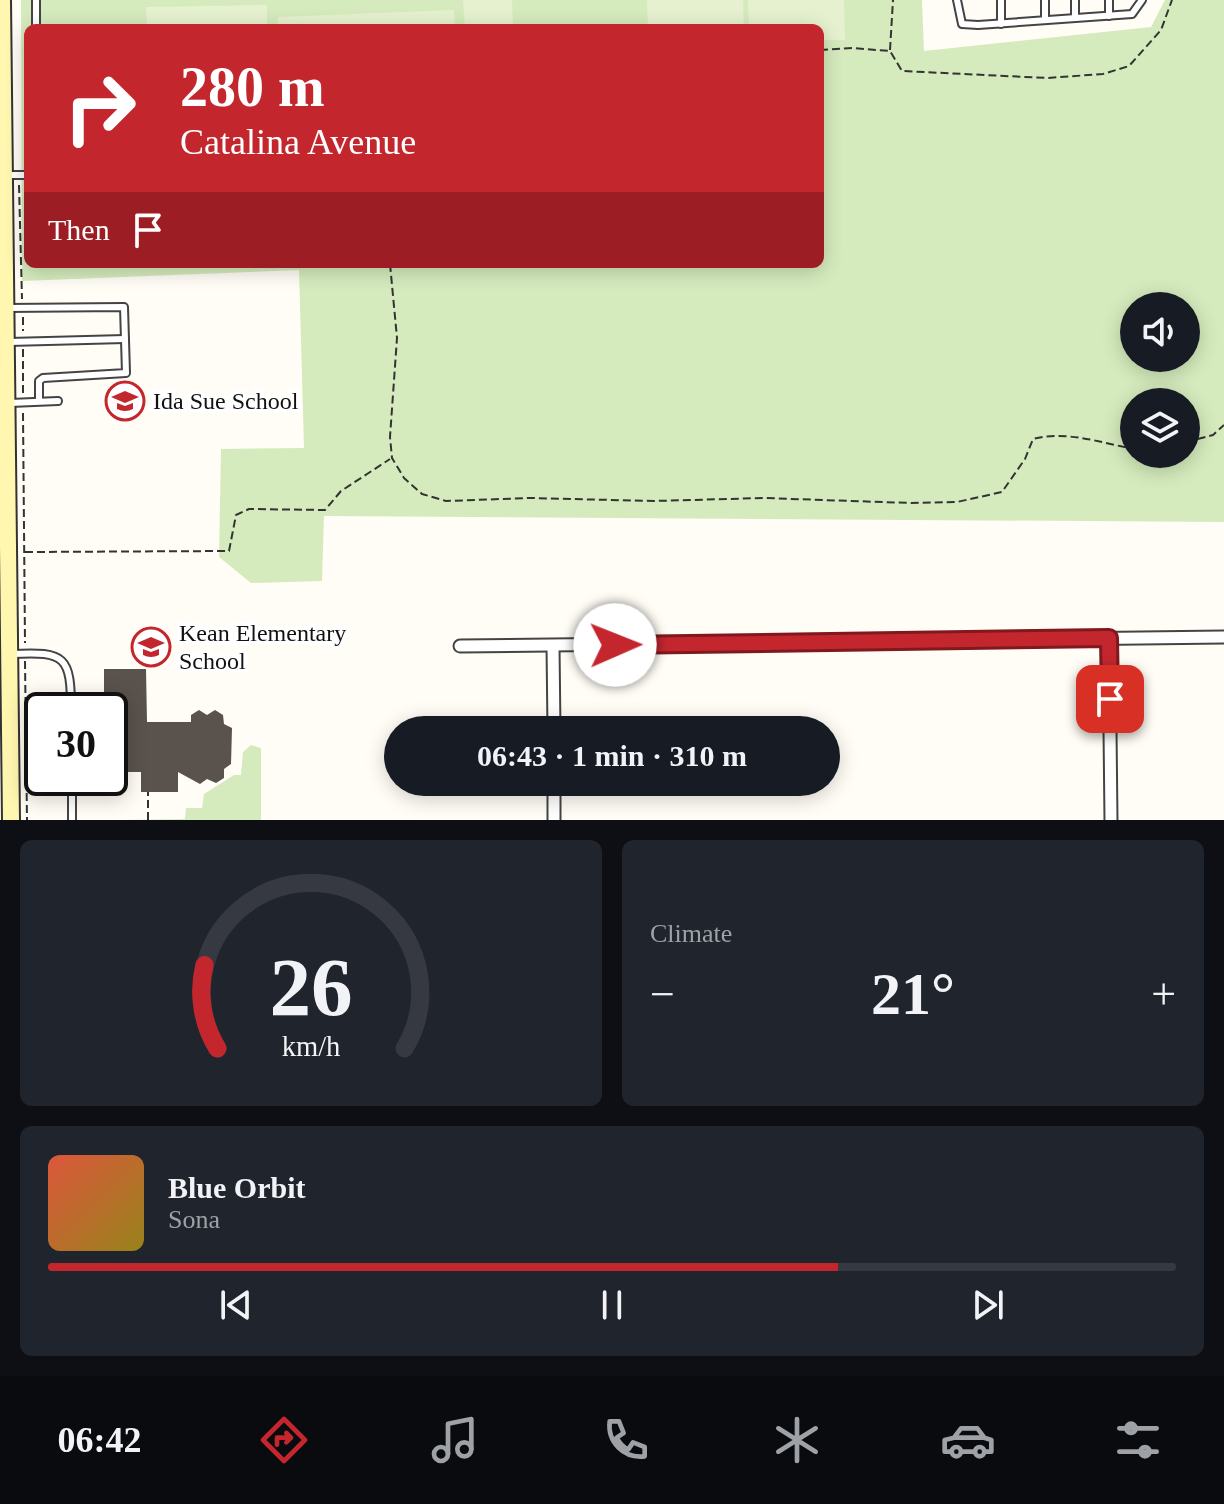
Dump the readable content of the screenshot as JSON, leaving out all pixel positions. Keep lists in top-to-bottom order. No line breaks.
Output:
{"places":{"school or university":["Ida Sue School","Kean Elementary School"]},"page":{"turn":["280 m","Catalina Avenue"],"then":"Then","limit":"30","trip":"06:43 · 1 min · 310 m","tile":"Climate","heat":["−","21°","+"],"song":["Blue Orbit","Sona"],"tabs":"06:42","gauge":["26","km/h"]}}
